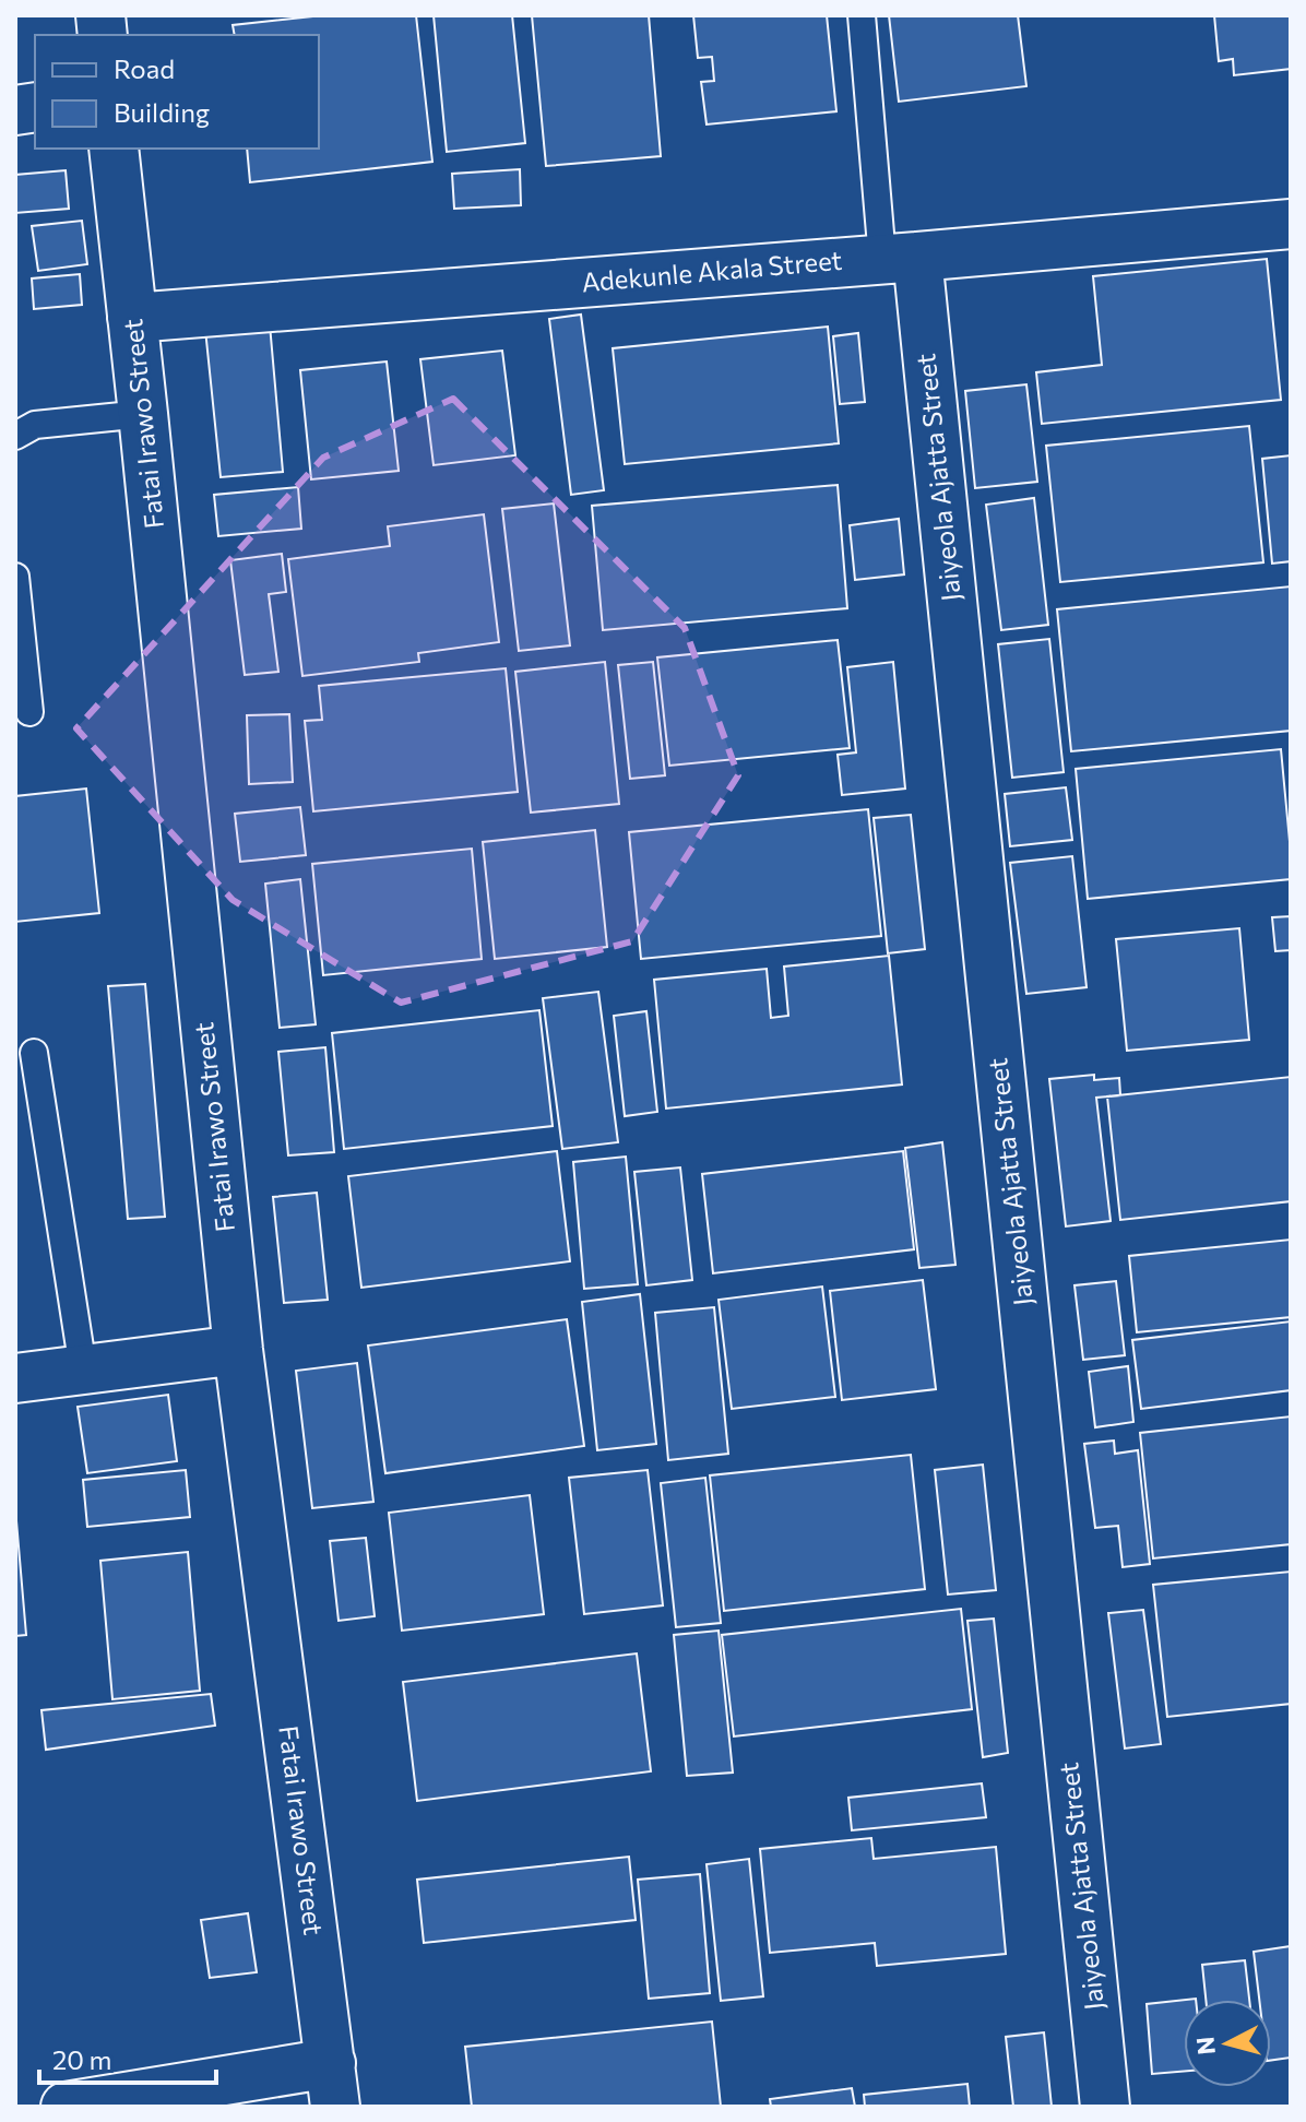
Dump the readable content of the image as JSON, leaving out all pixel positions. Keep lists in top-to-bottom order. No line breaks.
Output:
{"streets":{"street":["Adekunle Akala Street","Fatai Irawo Street","Jaiyeola Ajatta Street"]},"crossings":[["Adekunle Akala Street","Fatai Irawo Street"],["Adekunle Akala Street","Jaiyeola Ajatta Street"]],"legend":["Road","Building"],"scale_bar":"20 m","north":"left"}
